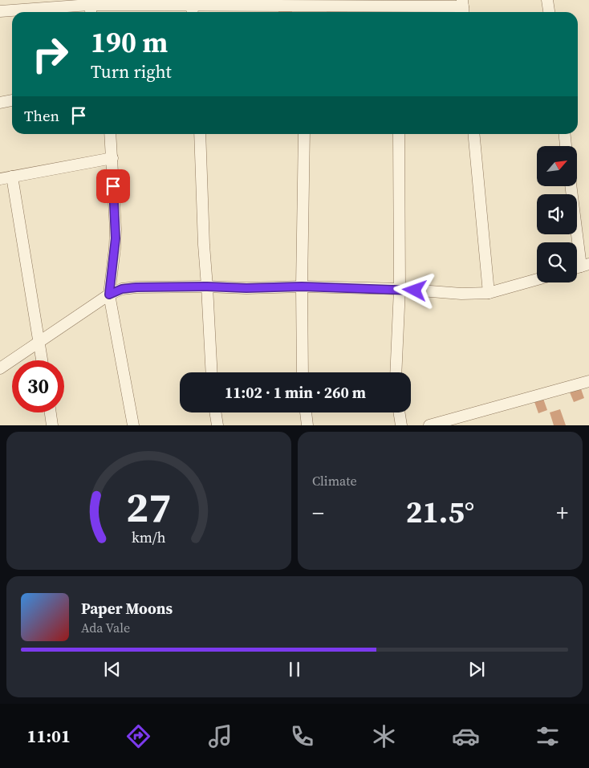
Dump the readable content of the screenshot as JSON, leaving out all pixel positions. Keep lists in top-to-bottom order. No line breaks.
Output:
{"north":"top right","page":{"turn":["190 m","Turn right"],"then":"Then","limit":"30","trip":"11:02 · 1 min · 260 m","tile":"Climate","heat":["−","21.5°","+"],"song":["Paper Moons","Ada Vale"],"tabs":"11:01","gauge":["27","km/h"]}}
